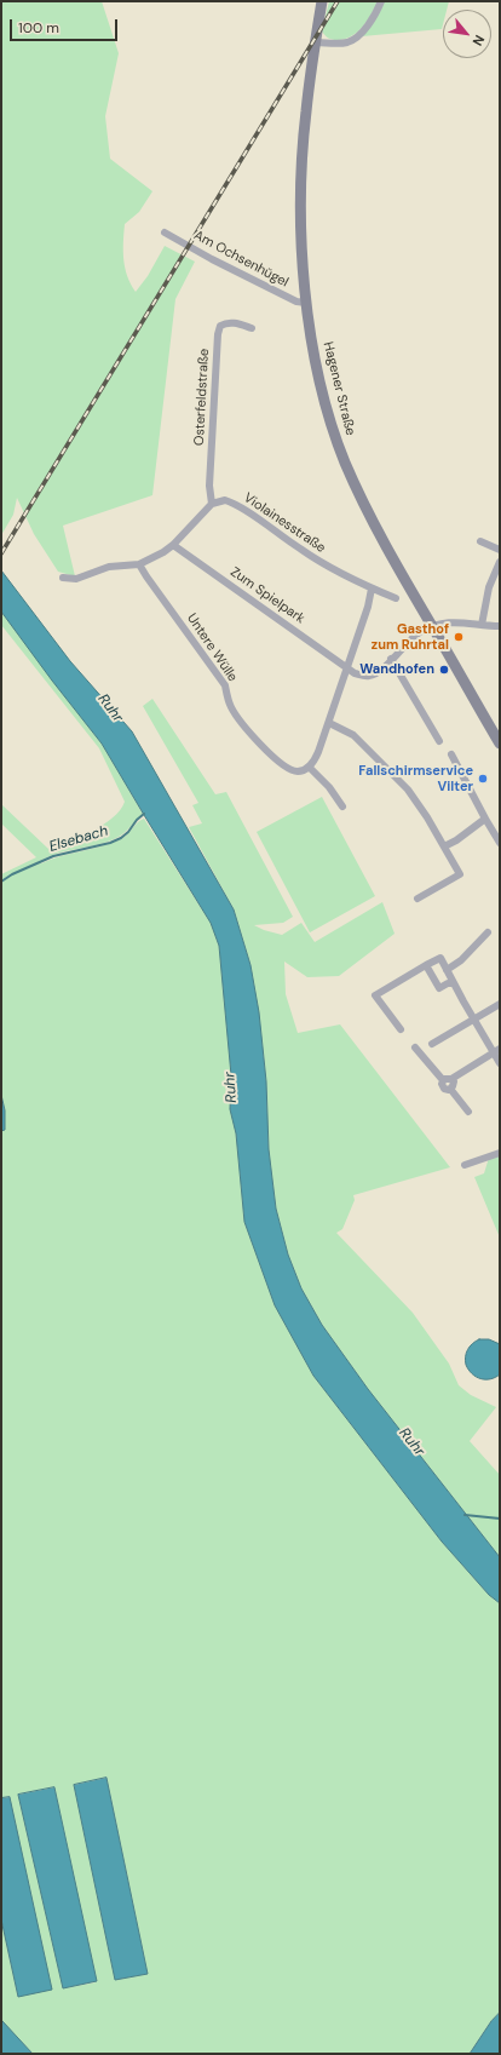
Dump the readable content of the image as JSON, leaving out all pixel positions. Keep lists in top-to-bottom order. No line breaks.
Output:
{"streets":{"main road":["Hagener Straße"],"street":["Am Ochsenhügel","Osterfeldstraße","Violainesstraße","Zum Spielpark","Untere Wülle"]},"crossings":[["Am Ochsenhügel","Hagener Straße"],["Osterfeldstraße","Violainesstraße"]],"water":["Ruhr","Elsebach"],"places":["Gasthof zum Ruhrtal","Wandhofen","Fallschirmservice Vilter"],"scale_bar":"100 m","north":"bottom right"}
